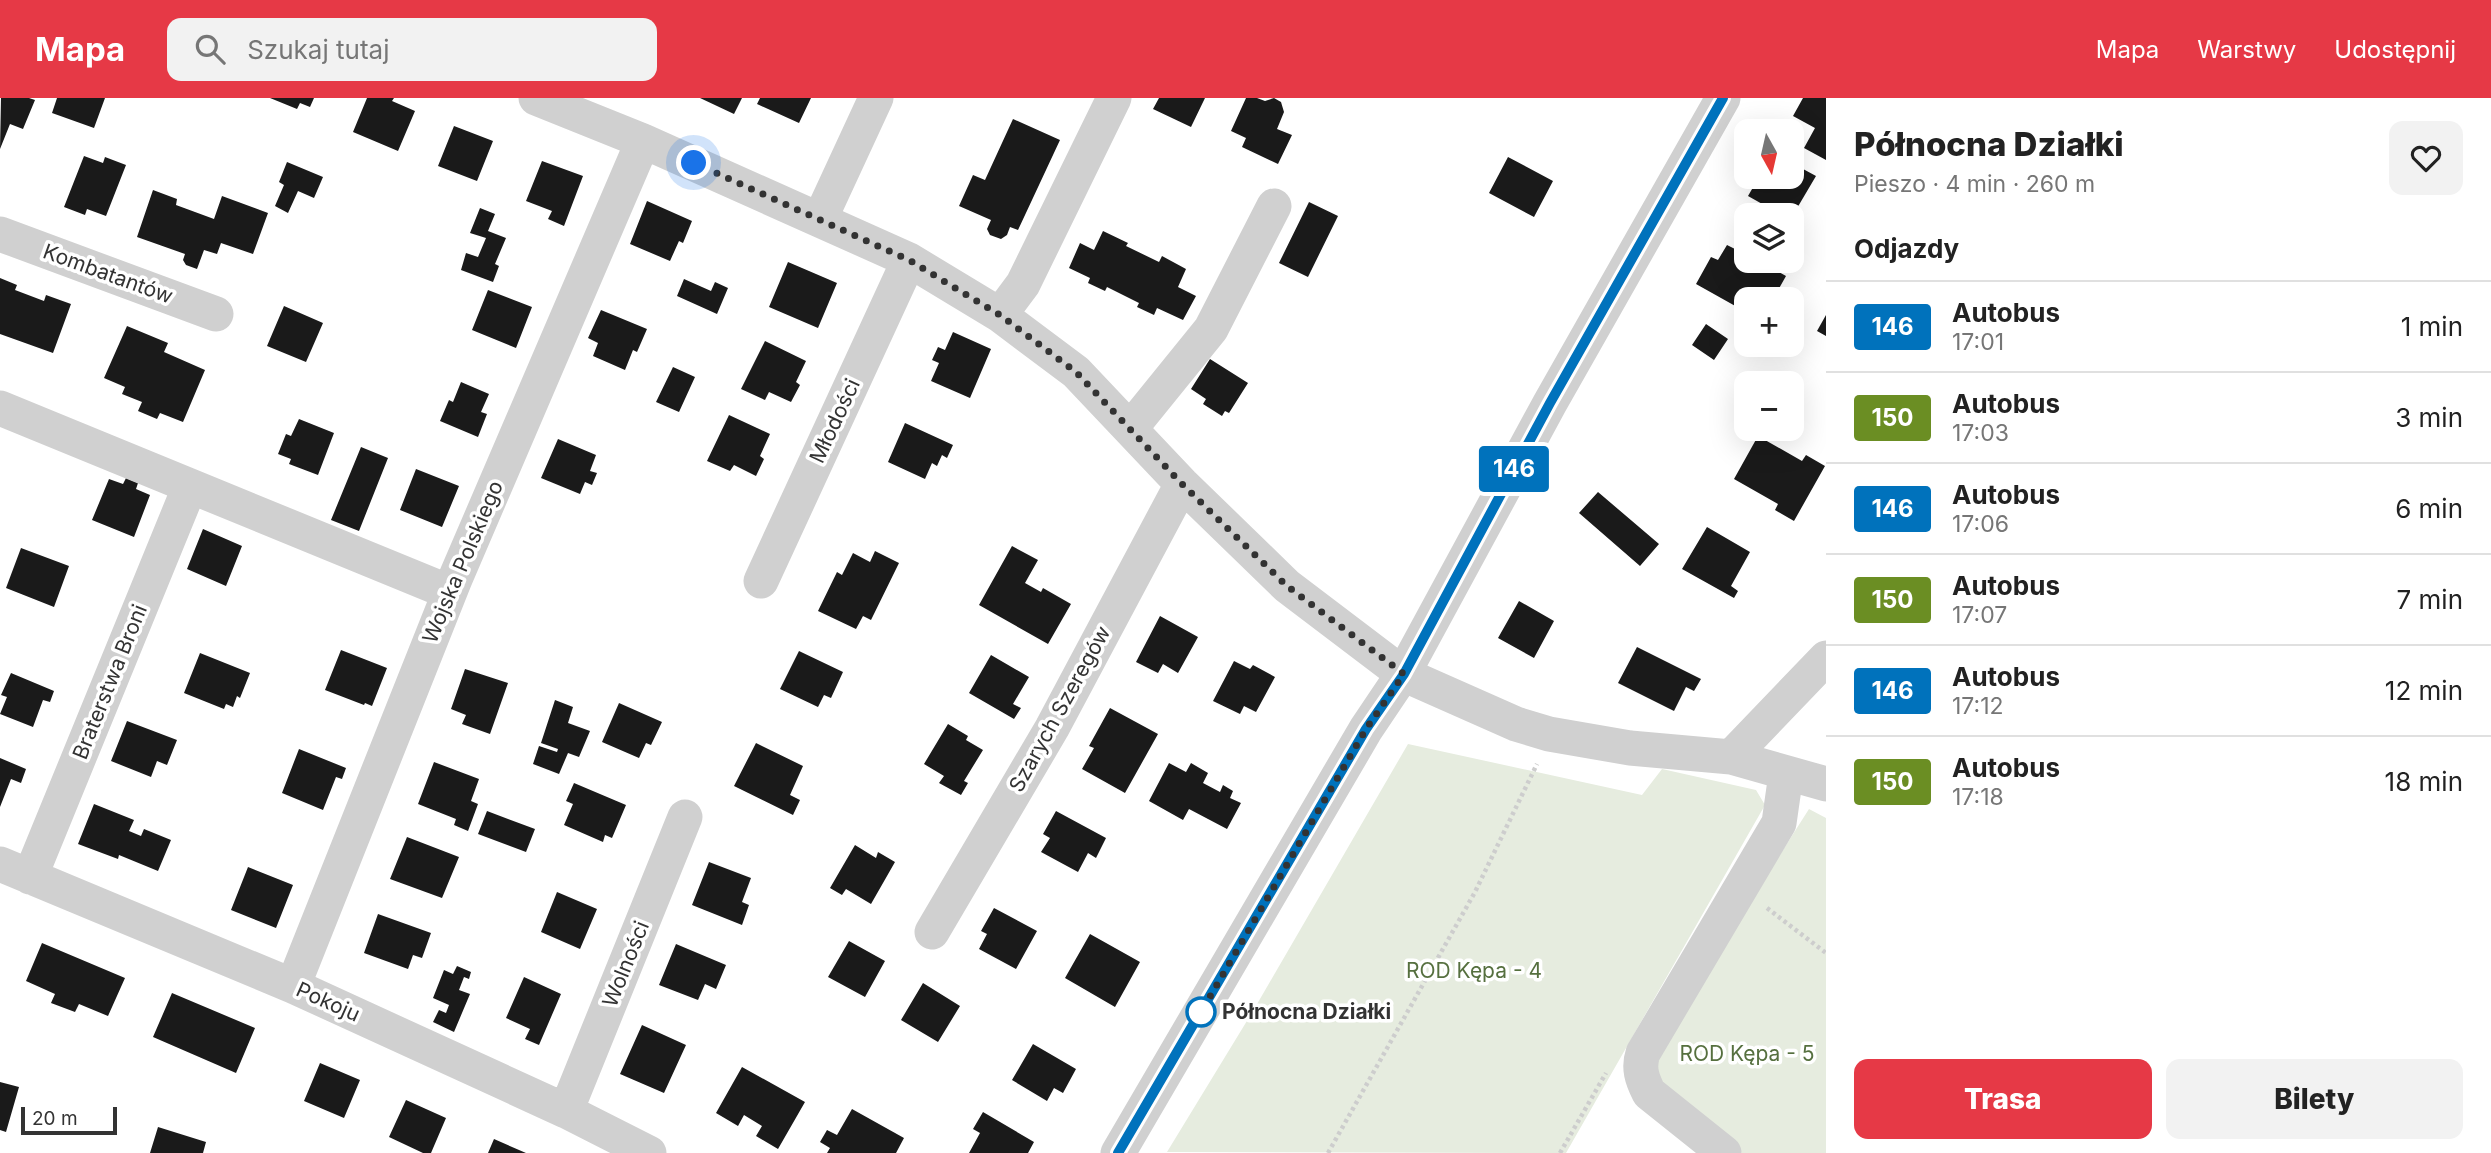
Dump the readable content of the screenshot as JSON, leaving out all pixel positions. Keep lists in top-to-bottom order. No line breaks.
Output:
{"streets":{"street":["Kombatantów","Młodości","Wojska Polskiego","Braterstwa Broni","Szarych Szeregów","Wolności","Pokoju"]},"crossings":[["Wojska Polskiego","Pokoju"],["Braterstwa Broni","Pokoju"],["Wolności","Pokoju"]],"parks":["ROD Kępa - 4","ROD Kępa - 5"],"places":["Północna Działki"],"lines":["bus line 146"],"scale_bar":"20 m","north":"bottom","page":{"header":"Mapa","search":"Szukaj tutaj","nav":["Mapa","Warstwy","Udostępnij"],"on_map":"146","heading":[["Północna Działki","Pieszo · 4 min · 260 m"],"Odjazdy"],"map_buttons":["+","−"],"list":[{"mark":"146","name":"Autobus","note":"17:01","value":"1 min"},{"mark":"150","name":"Autobus","note":"17:03","value":"3 min"},{"mark":"146","name":"Autobus","note":"17:06","value":"6 min"},{"mark":"150","name":"Autobus","note":"17:07","value":"7 min"},{"mark":"146","name":"Autobus","note":"17:12","value":"12 min"},{"mark":"150","name":"Autobus","note":"17:18","value":"18 min"}],"buttons":["Trasa","Bilety"],"scale":"20 m"}}
